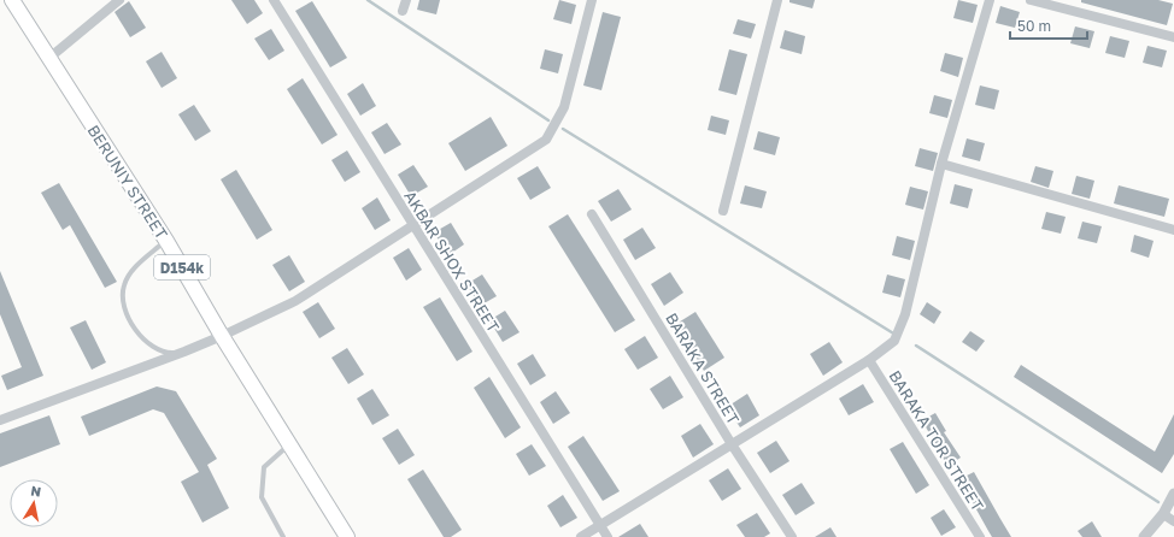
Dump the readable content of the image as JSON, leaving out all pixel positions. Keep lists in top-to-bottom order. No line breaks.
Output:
{"streets":{"main road":["BERUNIY STREET","D154k"],"street":["AKBAR SHOX STREET","BARAKA STREET","BARAKA TOR STREET"]},"scale_bar":"50 m","north":"top"}
